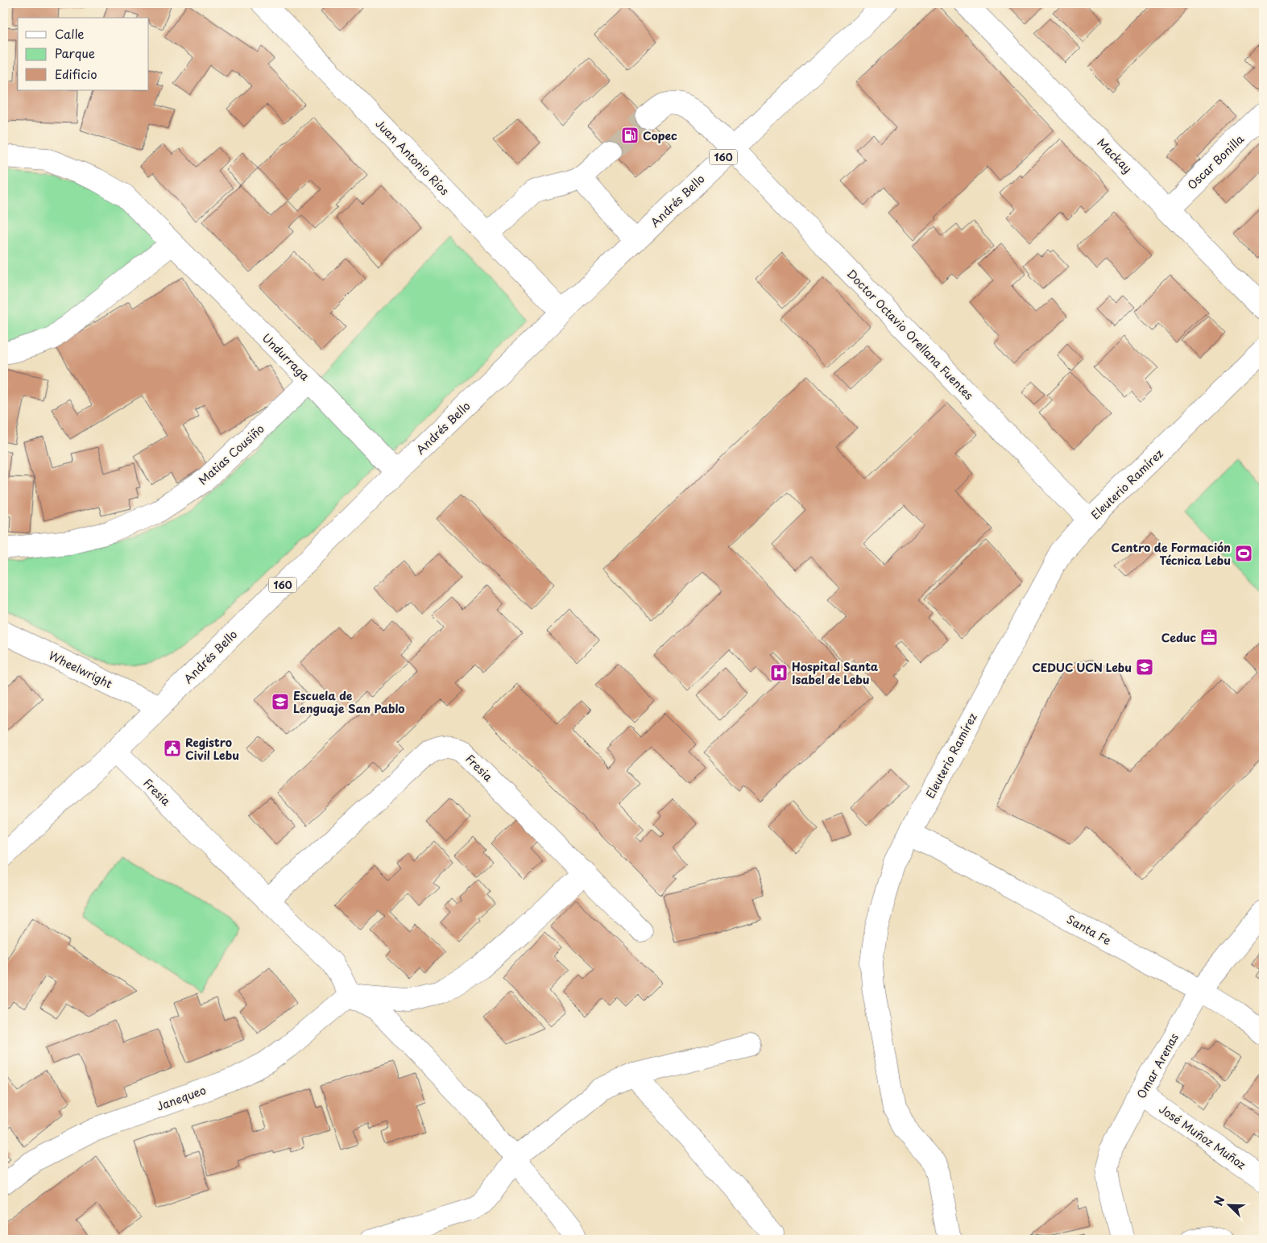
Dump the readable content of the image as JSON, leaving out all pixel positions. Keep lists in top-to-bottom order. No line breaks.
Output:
{"streets":{"street":["Mackay","Juan Antonio Ríos","160","Oscar Bonilla","Andrés Bello","Doctor Octavio Orellana Fuentes","Undurraga","Matias Cousiño","Eleuterio Ramírez","Wheelwright","Fresia","Santa Fe","Omar Arenas","Janequeo","José Muñoz Muñoz"]},"crossings":[["Mackay","Oscar Bonilla"],["Juan Antonio Ríos","Andrés Bello"],["Andrés Bello","Doctor Octavio Orellana Fuentes"],["Andrés Bello","Undurraga"],["Andrés Bello","Wheelwright"],["Andrés Bello","Fresia"],["Doctor Octavio Orellana Fuentes","Eleuterio Ramírez"],["Undurraga","Matias Cousiño"],["Eleuterio Ramírez","Santa Fe"],["Fresia","Janequeo"],["Santa Fe","Omar Arenas"],["Omar Arenas","José Muñoz Muñoz"]],"places":{"fuel station":["Copec"],"sports":["Centro de Formación Técnica Lebu"],"office":["Ceduc"],"school or university":["CEDUC UCN Lebu","Escuela de Lenguaje San Pablo"],"hospital":["Hospital Santa Isabel de Lebu"],"public building":["Registro Civil Lebu"]},"legend":["Calle","Parque","Edificio"],"north":"top left"}
